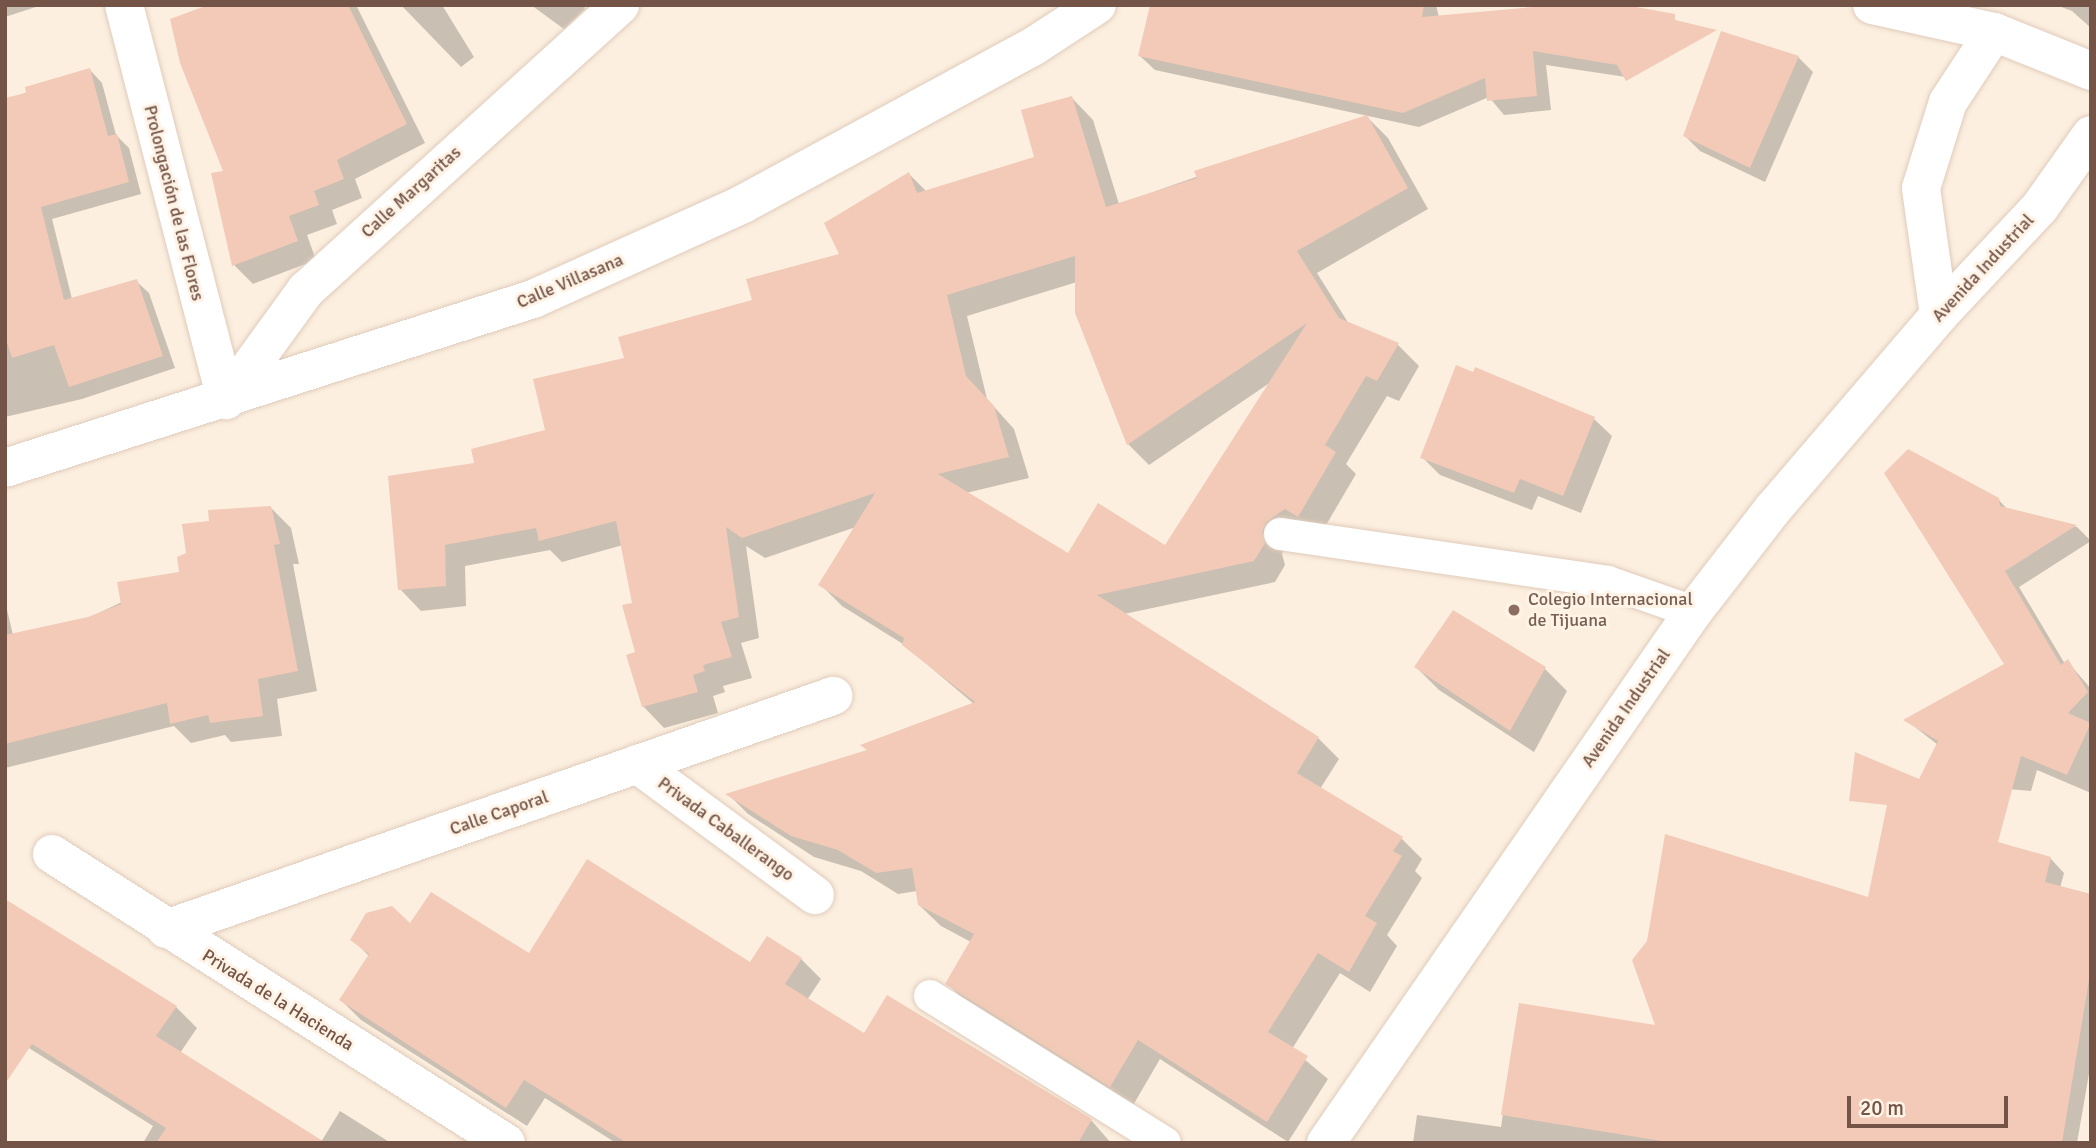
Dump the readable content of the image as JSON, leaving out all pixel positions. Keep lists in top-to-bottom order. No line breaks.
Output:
{"streets":{"street":["Calle Margaritas","Prolongación de las Flores","Avenida Industrial","Calle Villasana","Calle Caporal","Privada Caballerango","Privada de la Hacienda"]},"crossings":[["Calle Margaritas","Prolongación de las Flores"],["Calle Margaritas","Calle Villasana"],["Prolongación de las Flores","Calle Villasana"],["Calle Caporal","Privada Caballerango"],["Calle Caporal","Privada de la Hacienda"]],"places":["Colegio Internacional de Tijuana"],"scale_bar":"20 m"}
